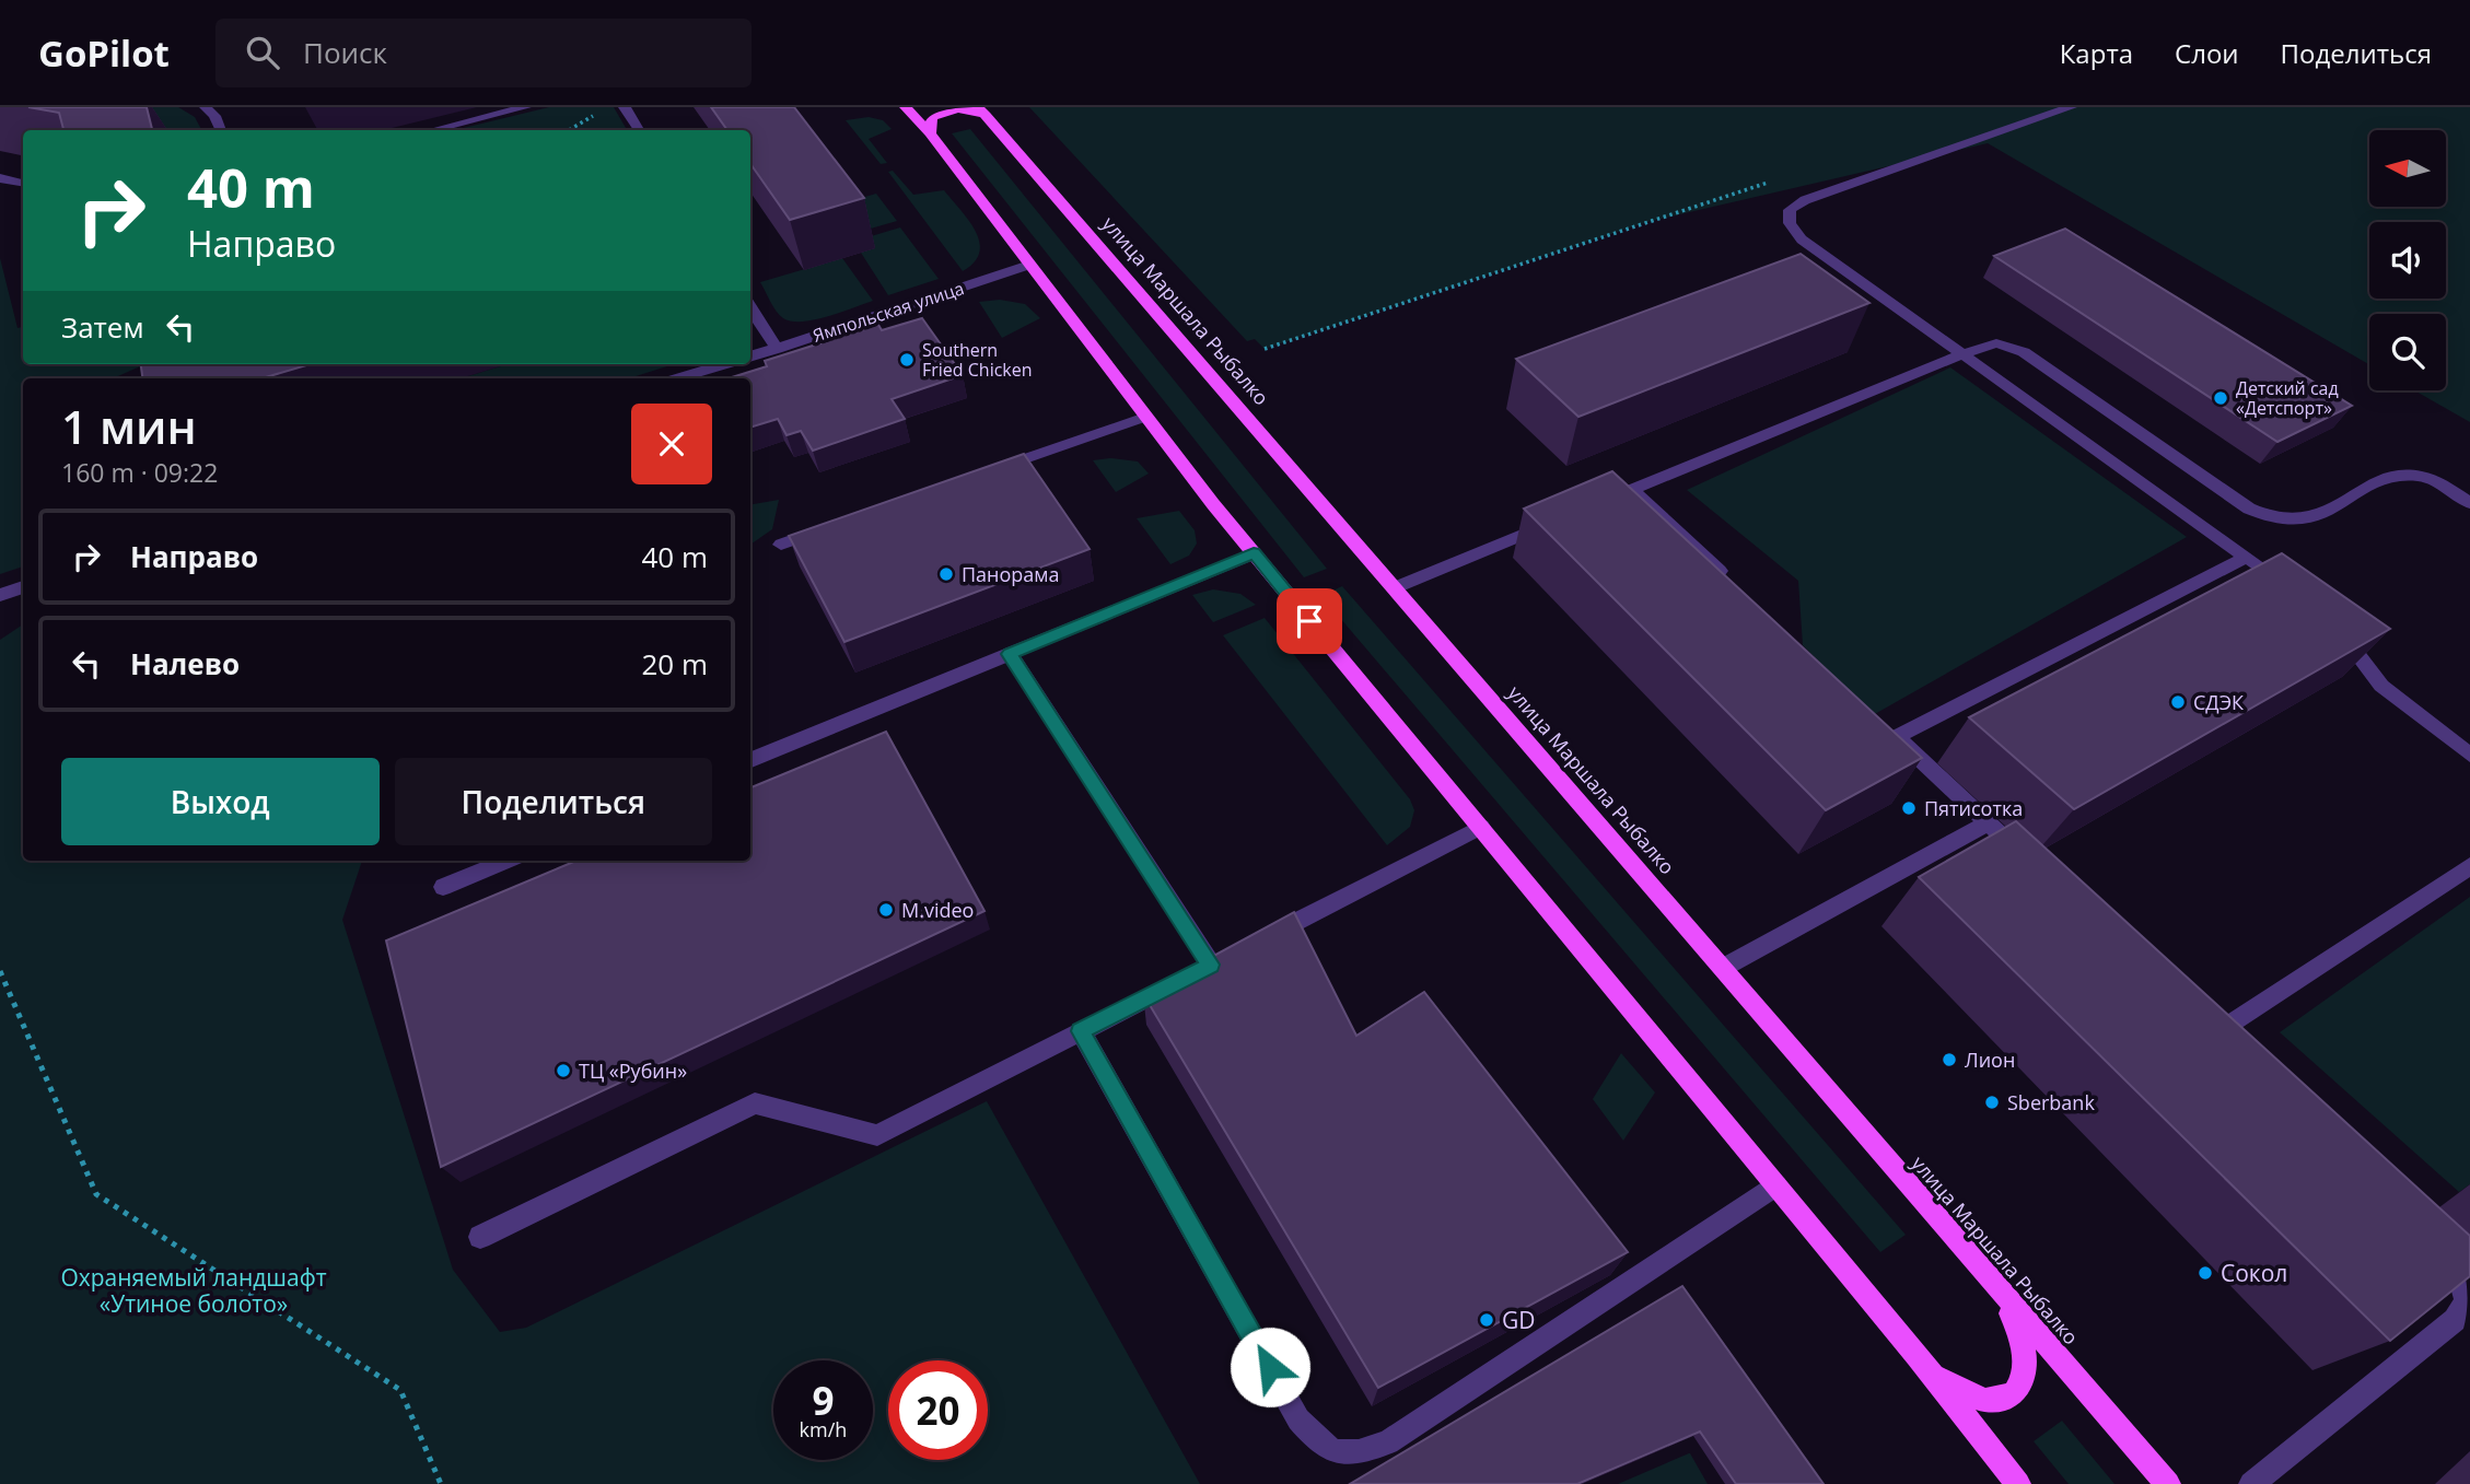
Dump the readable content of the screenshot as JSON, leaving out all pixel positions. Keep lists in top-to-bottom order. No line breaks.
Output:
{"streets":{"main road":["улица Маршала Рыбалко"],"street":["Ямпольская улица"]},"parks":["Охраняемый ландшафт «Утиное болото»"],"places":["Southern Fried Chicken","Детский сад «Детспорт»","Панорама","СДЭК","Пятисотка","M.video","Лион","ТЦ «Рубин»","Sberbank","Сокол","GD"],"north":"left","page":{"header":"GoPilot","search":"Поиск","nav":["Карта","Слои","Поделиться"],"turn":["40 m","Направо"],"then":"Затем","heading":["1 мин","160 m · 09:22"],"list":[{"name":"Направо","value":"40 m"},{"name":"Налево","value":"20 m"}],"buttons":["Выход","Поделиться"],"speed":"9 km/h","limit":"20"}}
